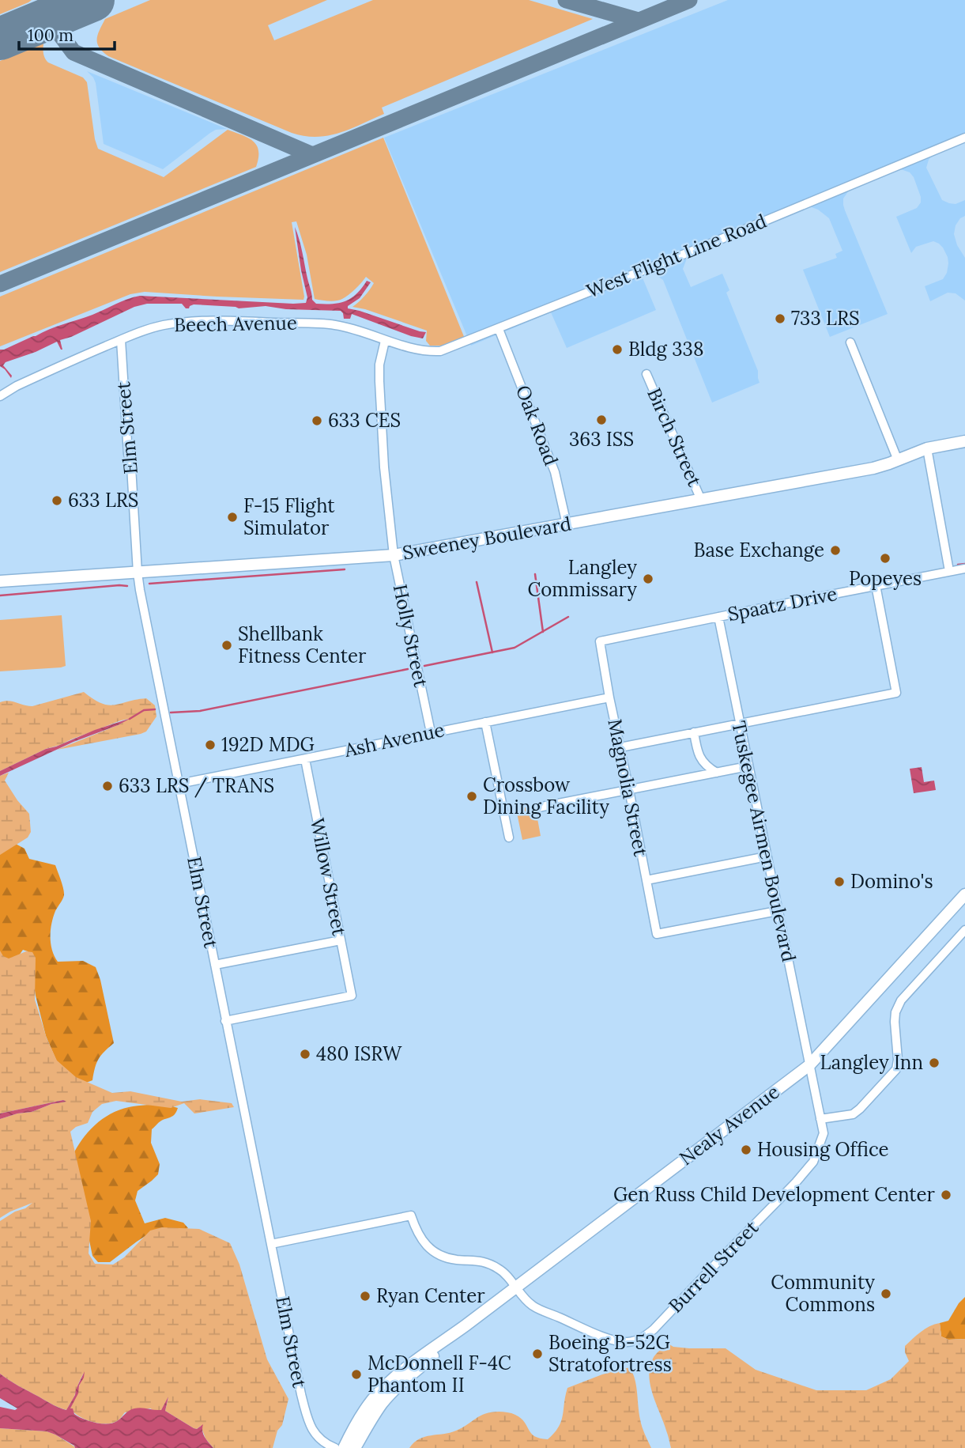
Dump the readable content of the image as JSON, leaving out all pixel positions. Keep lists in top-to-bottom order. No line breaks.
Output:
{"streets":{"main road":["Sweeney Boulevard","Nealy Avenue"],"street":["West Flight Line Road","Beech Avenue","Oak Road","Elm Street","Birch Street","Spaatz Drive","Holly Street","Ash Avenue","Magnolia Street","Tuskegee Airmen Boulevard","Willow Street","Burrell Street"]},"crossings":[["West Flight Line Road","Beech Avenue"],["West Flight Line Road","Oak Road"],["West Flight Line Road","Holly Street"],["Beech Avenue","Elm Street"],["Beech Avenue","Holly Street"],["Oak Road","Sweeney Boulevard"],["Elm Street","Sweeney Boulevard"],["Elm Street","Ash Avenue"],["Elm Street","Willow Street"],["Elm Street","Burrell Street"],["Birch Street","Sweeney Boulevard"],["Sweeney Boulevard","Holly Street"],["Spaatz Drive","Magnolia Street"],["Spaatz Drive","Tuskegee Airmen Boulevard"],["Holly Street","Ash Avenue"],["Ash Avenue","Magnolia Street"],["Ash Avenue","Willow Street"],["Magnolia Street","Tuskegee Airmen Boulevard"],["Tuskegee Airmen Boulevard","Nealy Avenue"],["Tuskegee Airmen Boulevard","Burrell Street"],["Nealy Avenue","Burrell Street"]],"places":["733 LRS","Bldg 338","363 ISS","633 CES","633 LRS","F-15 Flight Simulator","Base Exchange","Popeyes","Langley Commissary","Shellbank Fitness Center","192D MDG","633 LRS / TRANS","Crossbow Dining Facility","Domino's","480 ISRW","Langley Inn","Housing Office","Gen Russ Child Development Center","Community Commons","Ryan Center","Boeing B-52G Stratofortress","McDonnell F-4C Phantom II"],"scale_bar":"100 m"}
